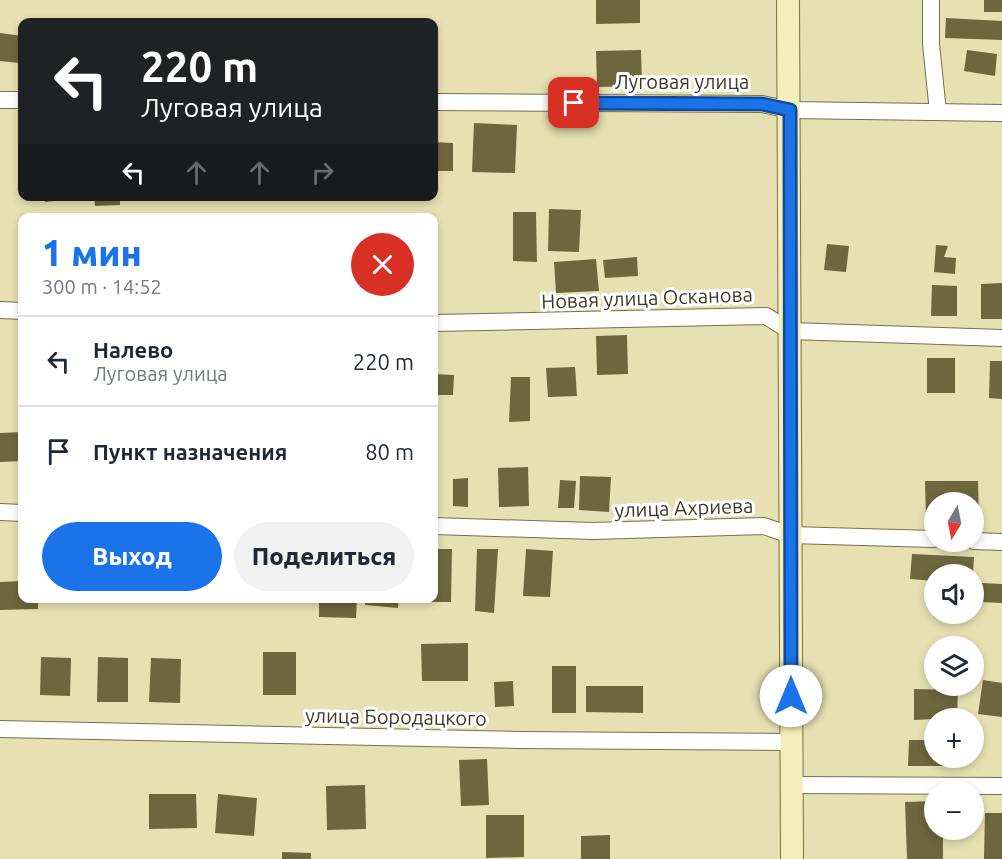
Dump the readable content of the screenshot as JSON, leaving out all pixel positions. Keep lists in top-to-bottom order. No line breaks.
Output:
{"streets":{"street":["Луговая улица","Новая улица Осканова","улица Ахриева","улица Бородацкого"]},"north":"bottom","page":{"turn":["220 m","Луговая улица"],"heading":["1 мин","300 m · 14:52"],"list":[{"name":"Налево","note":"Луговая улица","value":"220 m"},{"name":"Пункт назначения","value":"80 m"}],"map_buttons":["+","−"],"buttons":["Выход","Поделиться"]}}
